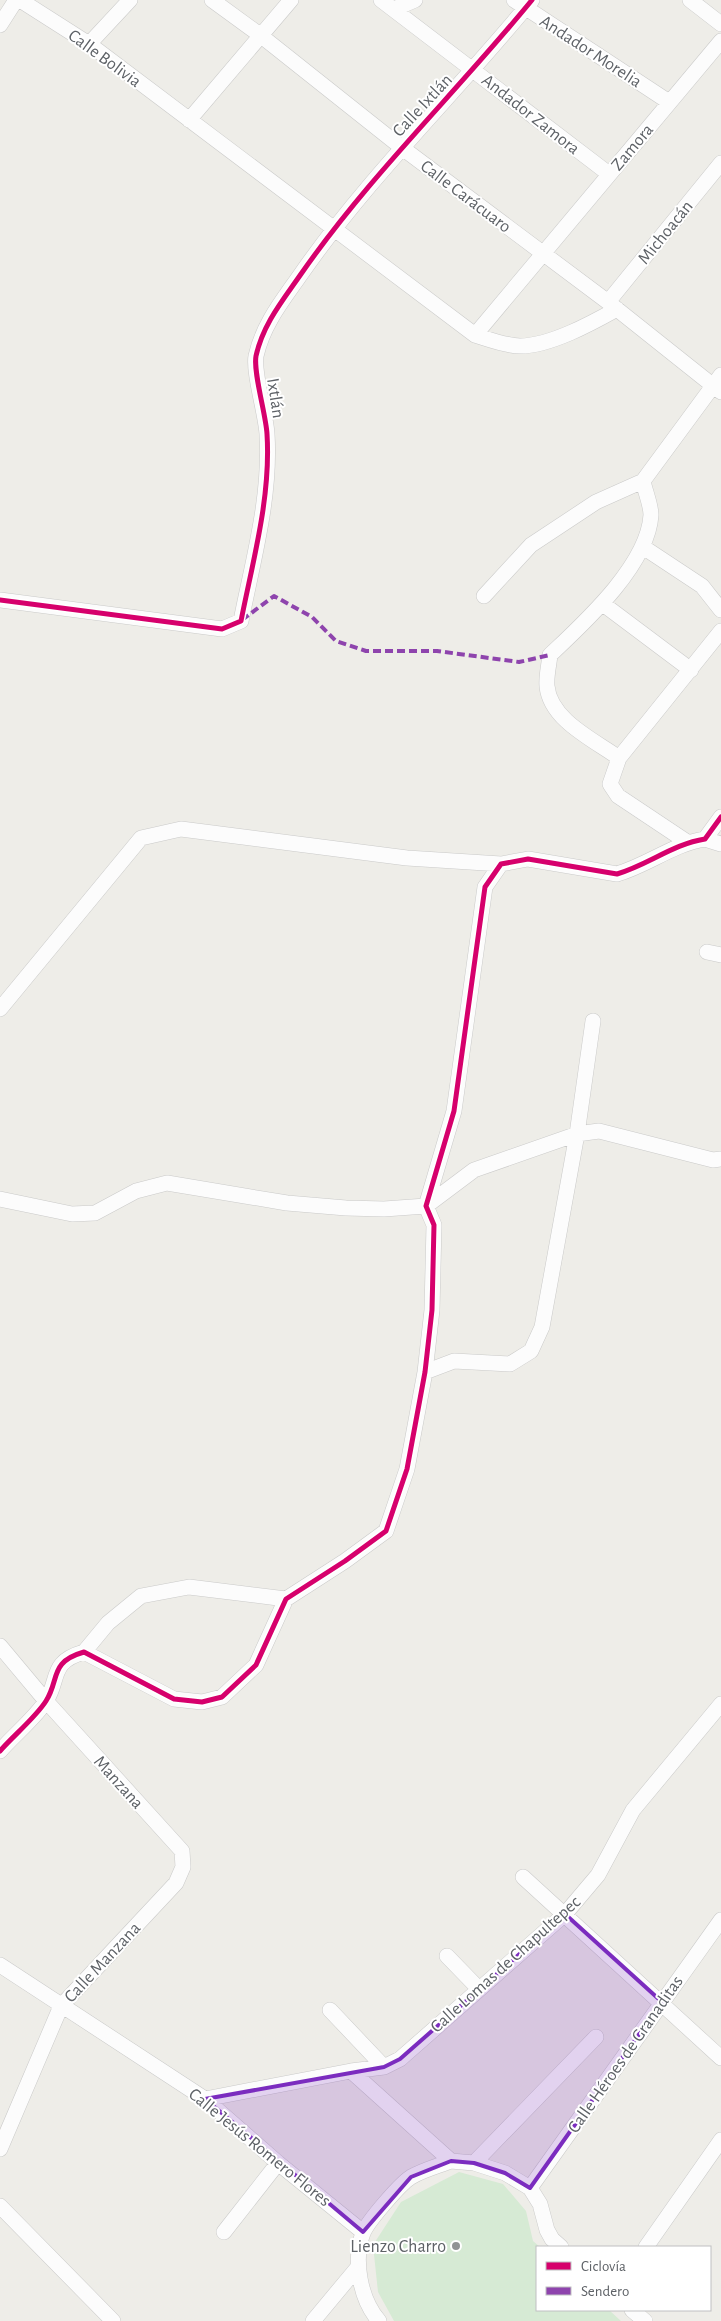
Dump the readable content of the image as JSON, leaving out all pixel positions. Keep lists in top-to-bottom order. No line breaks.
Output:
{"streets":{"street":["Andador Morelia","Calle Bolivia","Calle Ixtlán","Andador Zamora","Zamora","Calle Carácuaro","Michoacán","Ixtlán","Manzana","Calle Manzana","Calle Lomas de Chapultepec","Calle Héroes de Granaditas","Calle Jesús Romero Flores"]},"crossings":[["Andador Morelia","Calle Ixtlán"],["Andador Morelia","Zamora"],["Calle Bolivia","Calle Ixtlán"],["Calle Bolivia","Zamora"],["Calle Bolivia","Ixtlán"],["Calle Ixtlán","Andador Zamora"],["Calle Ixtlán","Calle Carácuaro"],["Calle Ixtlán","Ixtlán"],["Andador Zamora","Zamora"],["Zamora","Calle Carácuaro"],["Calle Carácuaro","Michoacán"],["Manzana","Calle Manzana"],["Calle Manzana","Calle Jesús Romero Flores"],["Calle Lomas de Chapultepec","Calle Jesús Romero Flores"]],"places":["Lienzo Charro"],"legend":["Ciclovía","Sendero"]}
